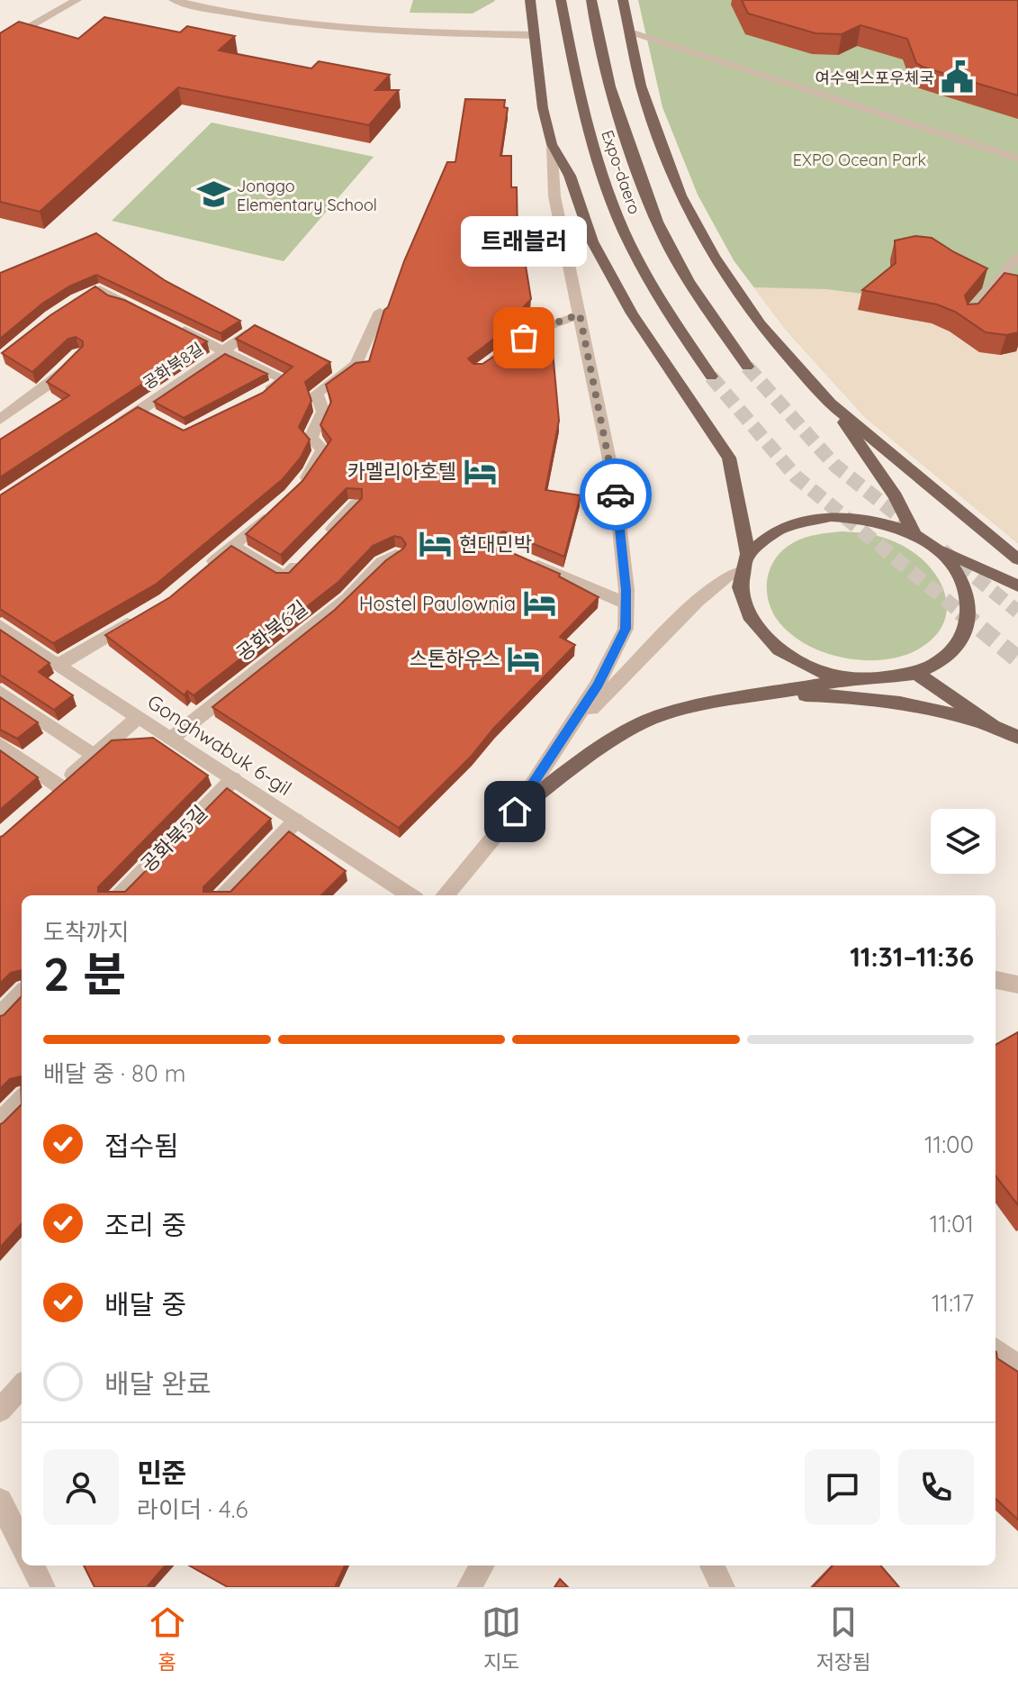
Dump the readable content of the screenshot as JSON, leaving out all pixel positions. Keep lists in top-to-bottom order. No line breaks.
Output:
{"streets":{"main road":["Expo-daero"],"street":["공화북8길","공화북6길","Gonghwabuk 6-gil","공화북5길"]},"crossings":[["공화북6길","Gonghwabuk 6-gil"],["Gonghwabuk 6-gil","공화북5길"]],"parks":["EXPO Ocean Park"],"places":{"public building":["여수엑스포우체국"],"school or university":["Jonggo Elementary School"],"other":["트래블러"],"hotel":["카멜리아호텔","현대민박","Hostel Paulownia","스톤하우스"]},"page":{"bubble":"트래블러","heading":["2 분","도착까지","11:31–11:36"],"panel":["민준","라이더 · 4.6"],"bar":"배달 중 · 80 m","list":[["접수됨","11:00"],["조리 중","11:01"],["배달 중","11:17"],"배달 완료"],"tabs":["홈","지도","저장됨"]}}
